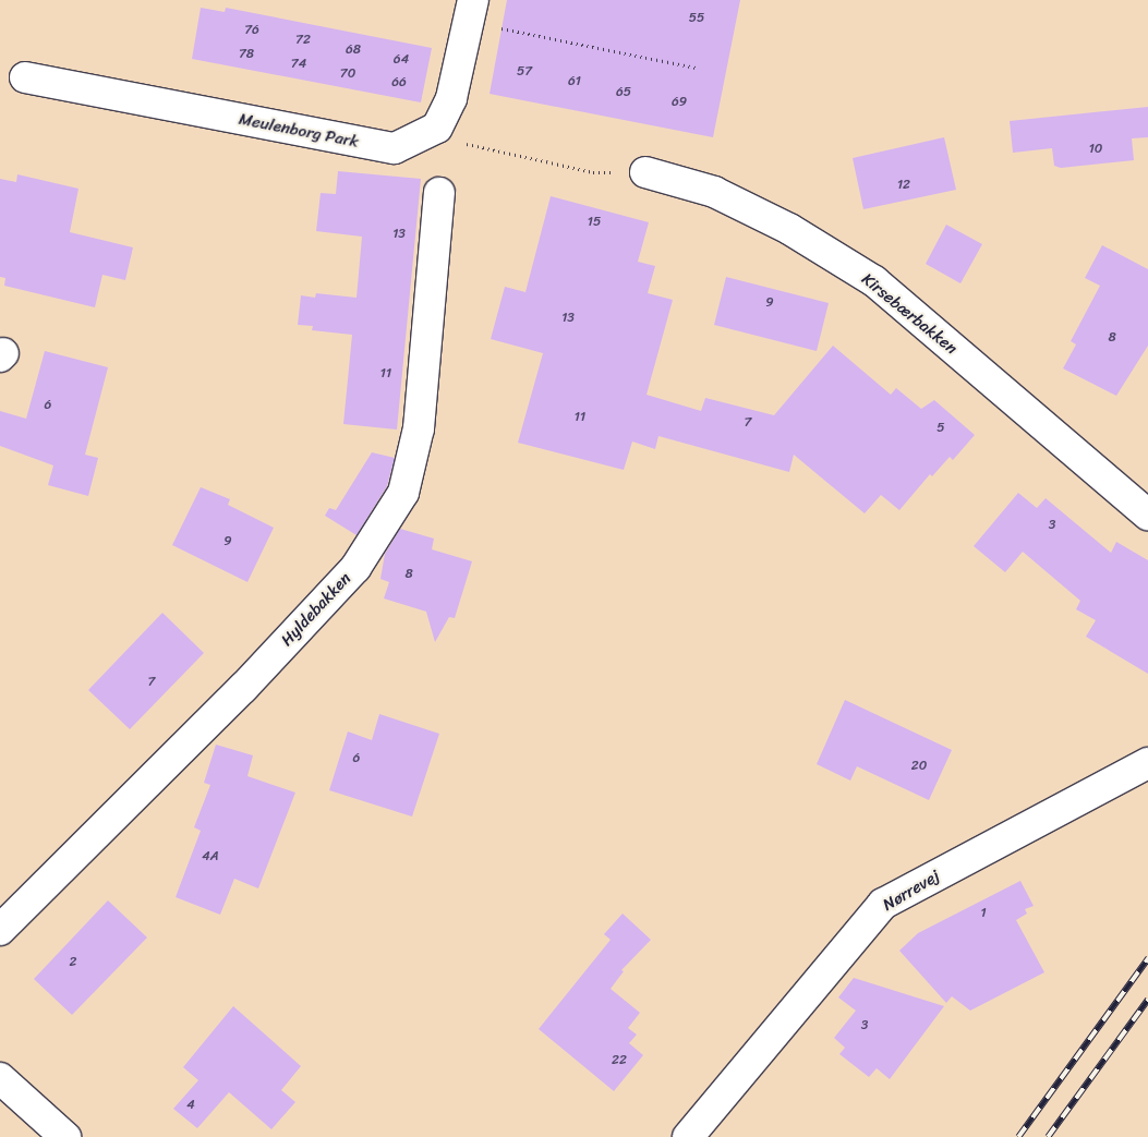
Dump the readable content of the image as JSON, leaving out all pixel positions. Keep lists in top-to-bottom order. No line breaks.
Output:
{"streets":{"street":["Meulenborg Park","Kirsebærbakken","Hyldebakken","Nørrevej"]},"house_numbers":["55","76","72","68","78","64","74","57","70","61","66","65","69","10","12","15","13","9","13","8","11","6","11","7","5","3","9","8","7","6","20","4A","1","2","3","22","4"]}
